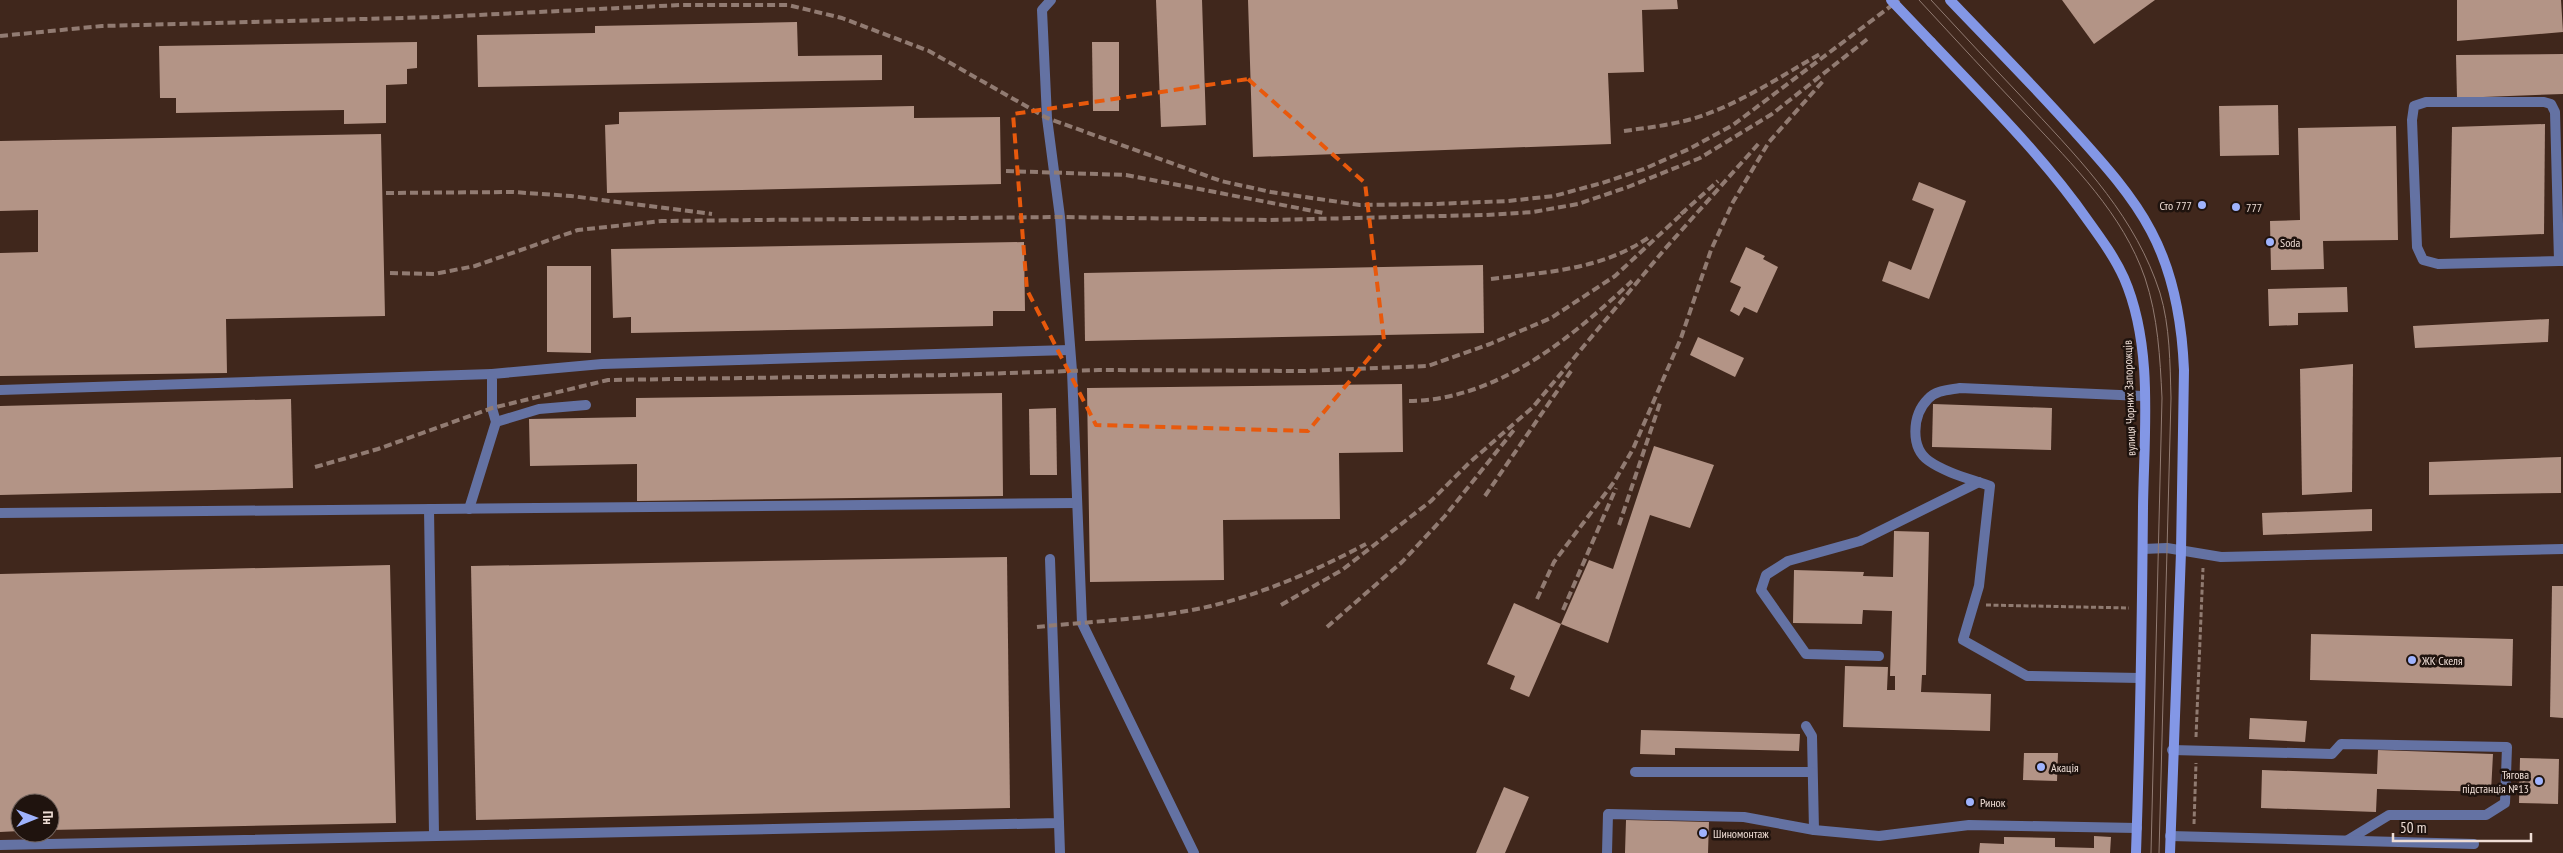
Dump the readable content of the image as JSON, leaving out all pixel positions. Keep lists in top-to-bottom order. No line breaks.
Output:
{"streets":{"main road":["вулиця Чорних Запорожців"]},"places":["Сто 777","777","Soda","ЖК Скеля","Акація","Тягова пiдстанцiя №13","Ринок","Шиномонтаж"],"scale_bar":"50 m","north":"right"}
